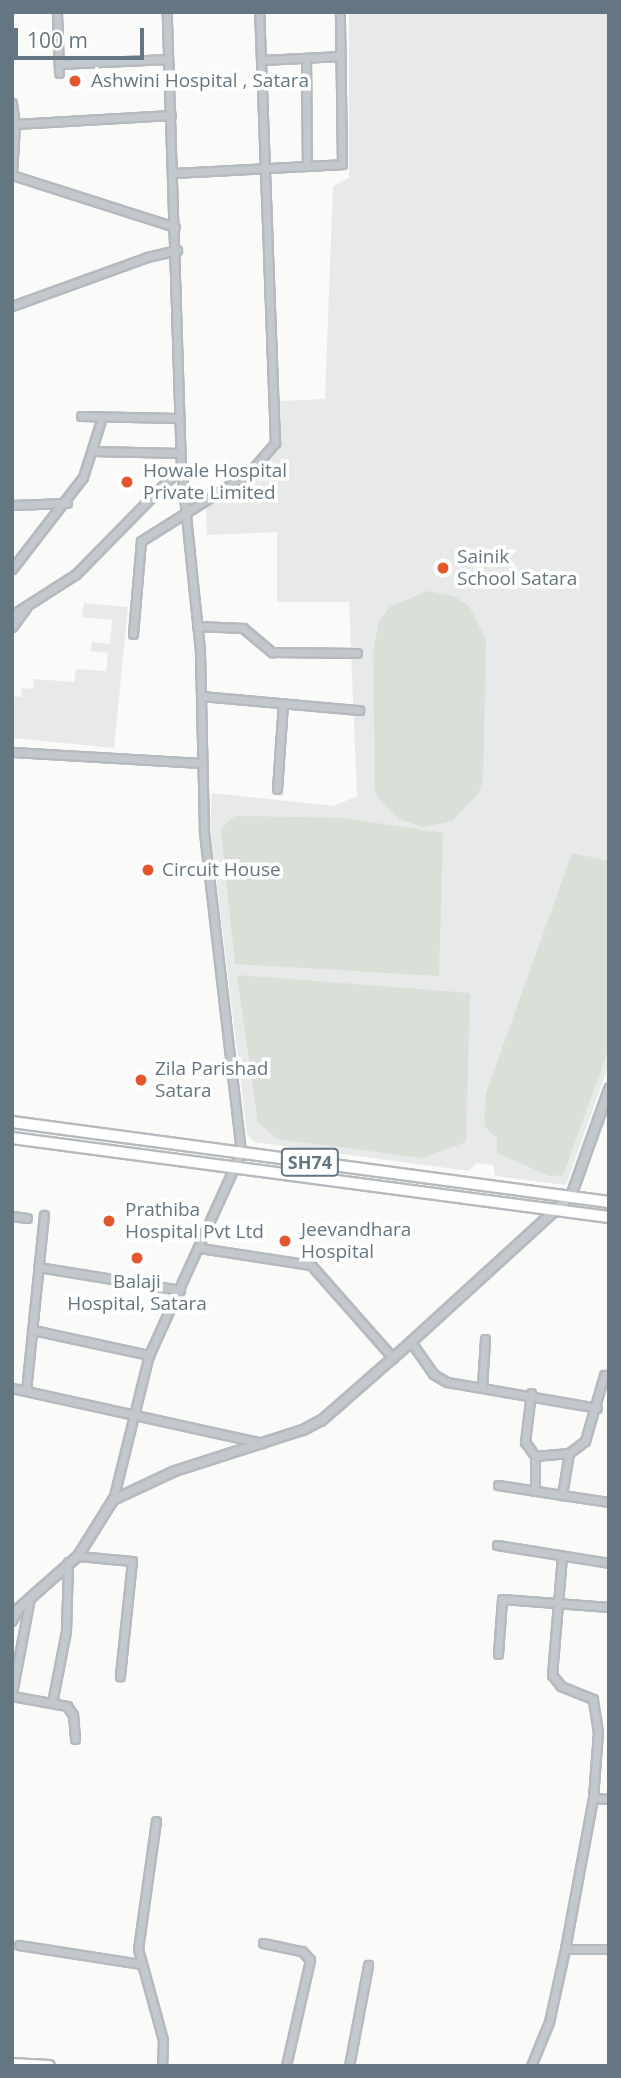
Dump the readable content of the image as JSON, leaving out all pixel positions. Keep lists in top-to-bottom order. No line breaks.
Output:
{"streets":{"main road":["SH74"]},"places":["Ashwini Hospital , Satara","Howale Hospital Private Limited","Sainik School Satara","Circuit House","Zila Parishad Satara","Prathiba Hospital Pvt Ltd","Jeevandhara Hospital","Balaji Hospital, Satara"],"scale_bar":"100 m"}
